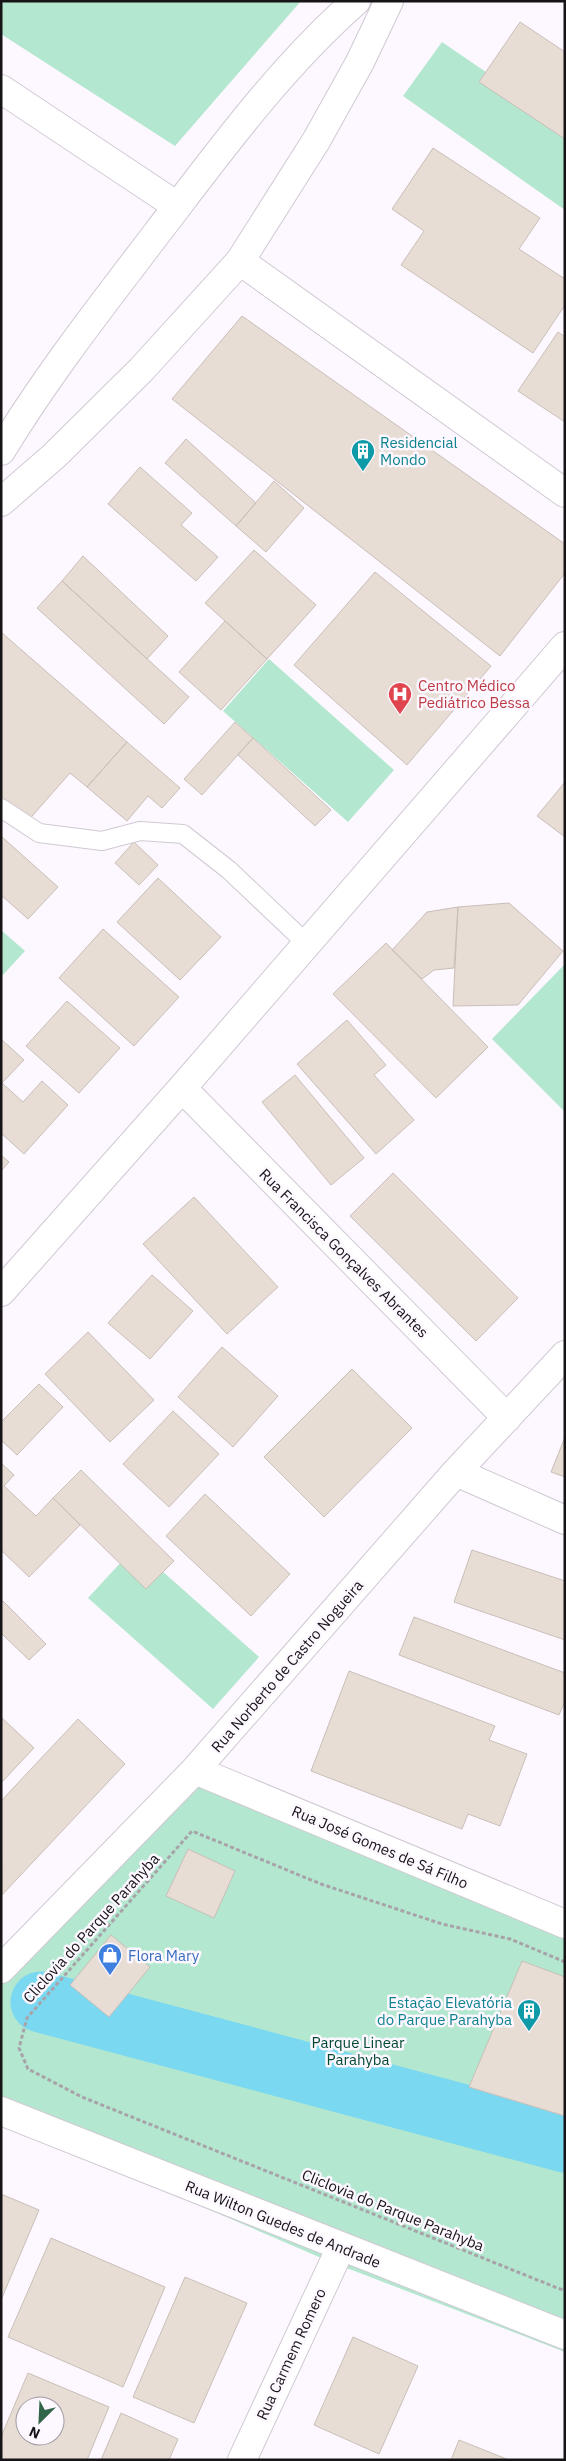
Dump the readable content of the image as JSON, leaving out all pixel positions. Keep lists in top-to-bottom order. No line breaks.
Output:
{"streets":{"street":["Rua Francisca Gonçalves Abrantes","Rua Norberto de Castro Nogueira","Rua José Gomes de Sá Filho","Rua Wilton Guedes de Andrade","Rua Carmem Romero"],"path":["Cliclovia do Parque Parahyba"]},"crossings":[["Rua Francisca Gonçalves Abrantes","Rua Norberto de Castro Nogueira"],["Rua Norberto de Castro Nogueira","Rua José Gomes de Sá Filho"],["Rua Wilton Guedes de Andrade","Rua Carmem Romero"]],"parks":["Parque Linear Parahyba"],"places":{"building":["Residencial Mondo","Estação Elevatória do Parque Parahyba"],"hospital":["Centro Médico Pediátrico Bessa"],"shop":["Flora Mary"]},"north":"bottom left"}
